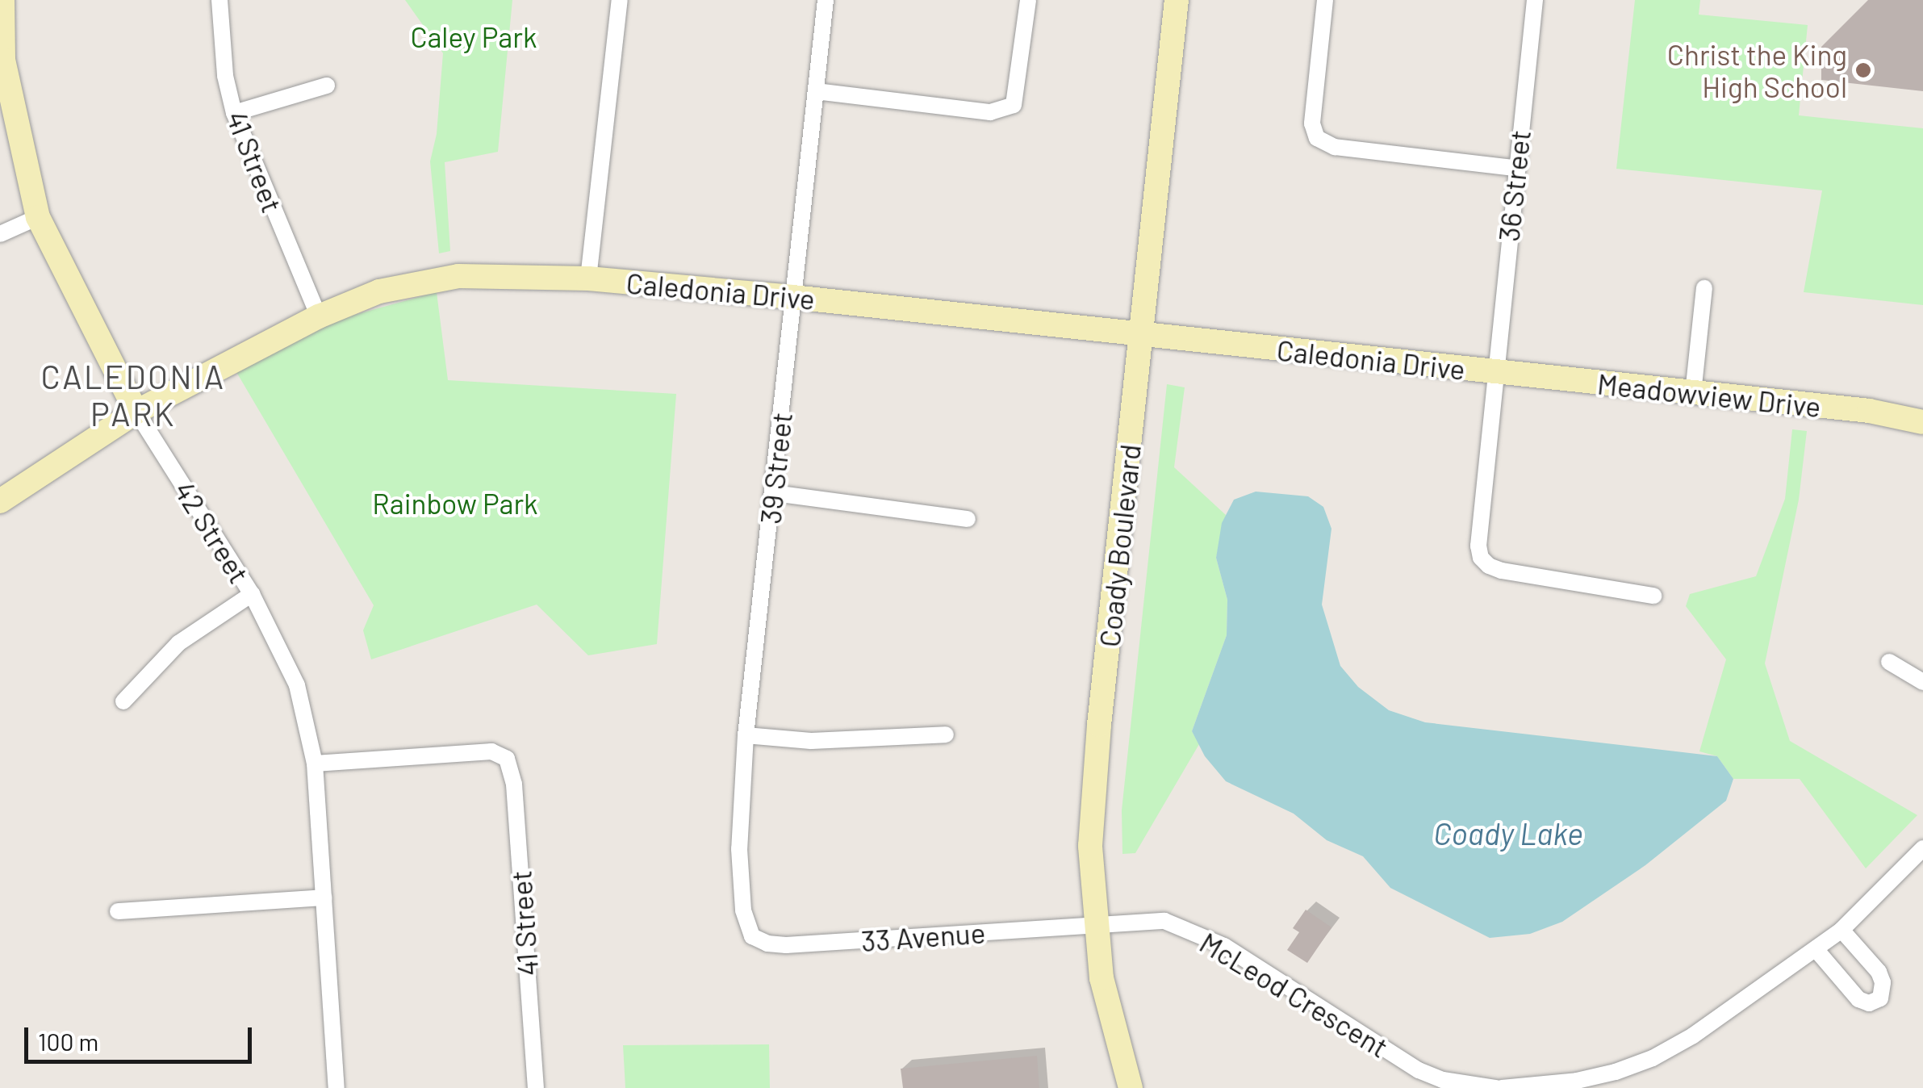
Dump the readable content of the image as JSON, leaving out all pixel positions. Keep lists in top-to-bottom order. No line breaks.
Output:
{"streets":{"street":["41 Street","36 Street","Caledonia Drive","Meadowview Drive","39 Street","42 Street","Coady Boulevard","33 Avenue","McLeod Crescent"]},"crossings":[["41 Street","Caledonia Drive"],["41 Street","42 Street"],["36 Street","Caledonia Drive"],["36 Street","Meadowview Drive"],["Caledonia Drive","Meadowview Drive"],["Caledonia Drive","39 Street"],["Caledonia Drive","42 Street"],["Caledonia Drive","Coady Boulevard"],["39 Street","33 Avenue"],["Coady Boulevard","33 Avenue"],["Coady Boulevard","McLeod Crescent"],["33 Avenue","McLeod Crescent"]],"districts":["CALEDONIA PARK"],"water":["Coady Lake"],"parks":["Caley Park","Rainbow Park"],"places":["Christ the King High School"],"scale_bar":"100 m"}
